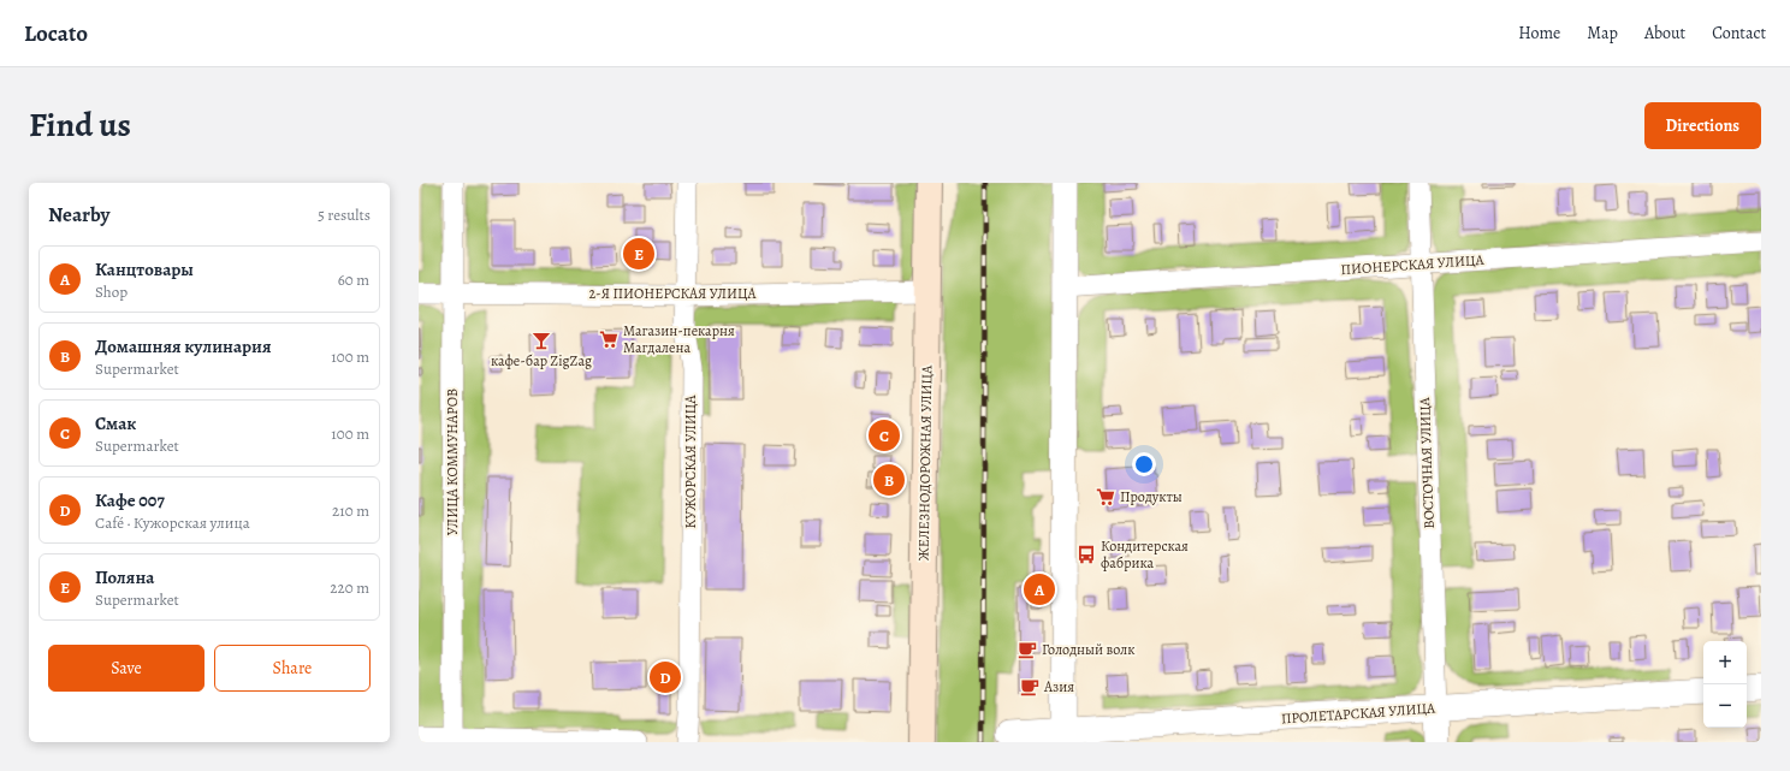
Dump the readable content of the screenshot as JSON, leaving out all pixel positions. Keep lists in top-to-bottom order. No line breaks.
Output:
{"streets":{"main road":["ЖЕЛЕЗНОДОРОЖНАЯ УЛИЦА"],"street":["ПИОНЕРСКАЯ УЛИЦА","2-Я ПИОНЕРСКАЯ УЛИЦА","УЛИЦА КОММУНАРОВ","КУЖОРСКАЯ УЛИЦА","ВОСТОЧНАЯ УЛИЦА","ПРОЛЕТАРСКАЯ УЛИЦА"]},"crossings":[["ПИОНЕРСКАЯ УЛИЦА","ВОСТОЧНАЯ УЛИЦА"],["2-Я ПИОНЕРСКАЯ УЛИЦА","УЛИЦА КОММУНАРОВ"],["2-Я ПИОНЕРСКАЯ УЛИЦА","КУЖОРСКАЯ УЛИЦА"],["2-Я ПИОНЕРСКАЯ УЛИЦА","ЖЕЛЕЗНОДОРОЖНАЯ УЛИЦА"],["ВОСТОЧНАЯ УЛИЦА","ПРОЛЕТАРСКАЯ УЛИЦА"]],"places":{"supermarket":["Магазин-пекарня Магдалена","Продукты"],"bar":["кафе-бар ZigZag"],"bus stop":["Кондитерская фабрика"],"cafe":["Голодный волк","Азия"]},"page":{"header":"Locato","nav":["Home","Map","About","Contact"],"title":"Find us","buttons":["Directions",["Save","Share"]],"heading":["Nearby","5 results"],"pins":["E","C","B","A","D"],"list":[{"mark":"A","name":"Канцтовары","note":"Shop","value":"60 m"},{"mark":"B","name":"Домашняя кулинария","note":"Supermarket","value":"100 m"},{"mark":"C","name":"Смак","note":"Supermarket","value":"100 m"},{"mark":"D","name":"Кафе 007","note":"Café · Кужорская улица","value":"210 m"},{"mark":"E","name":"Поляна","note":"Supermarket","value":"220 m"}],"map_buttons":["+","−"]}}
